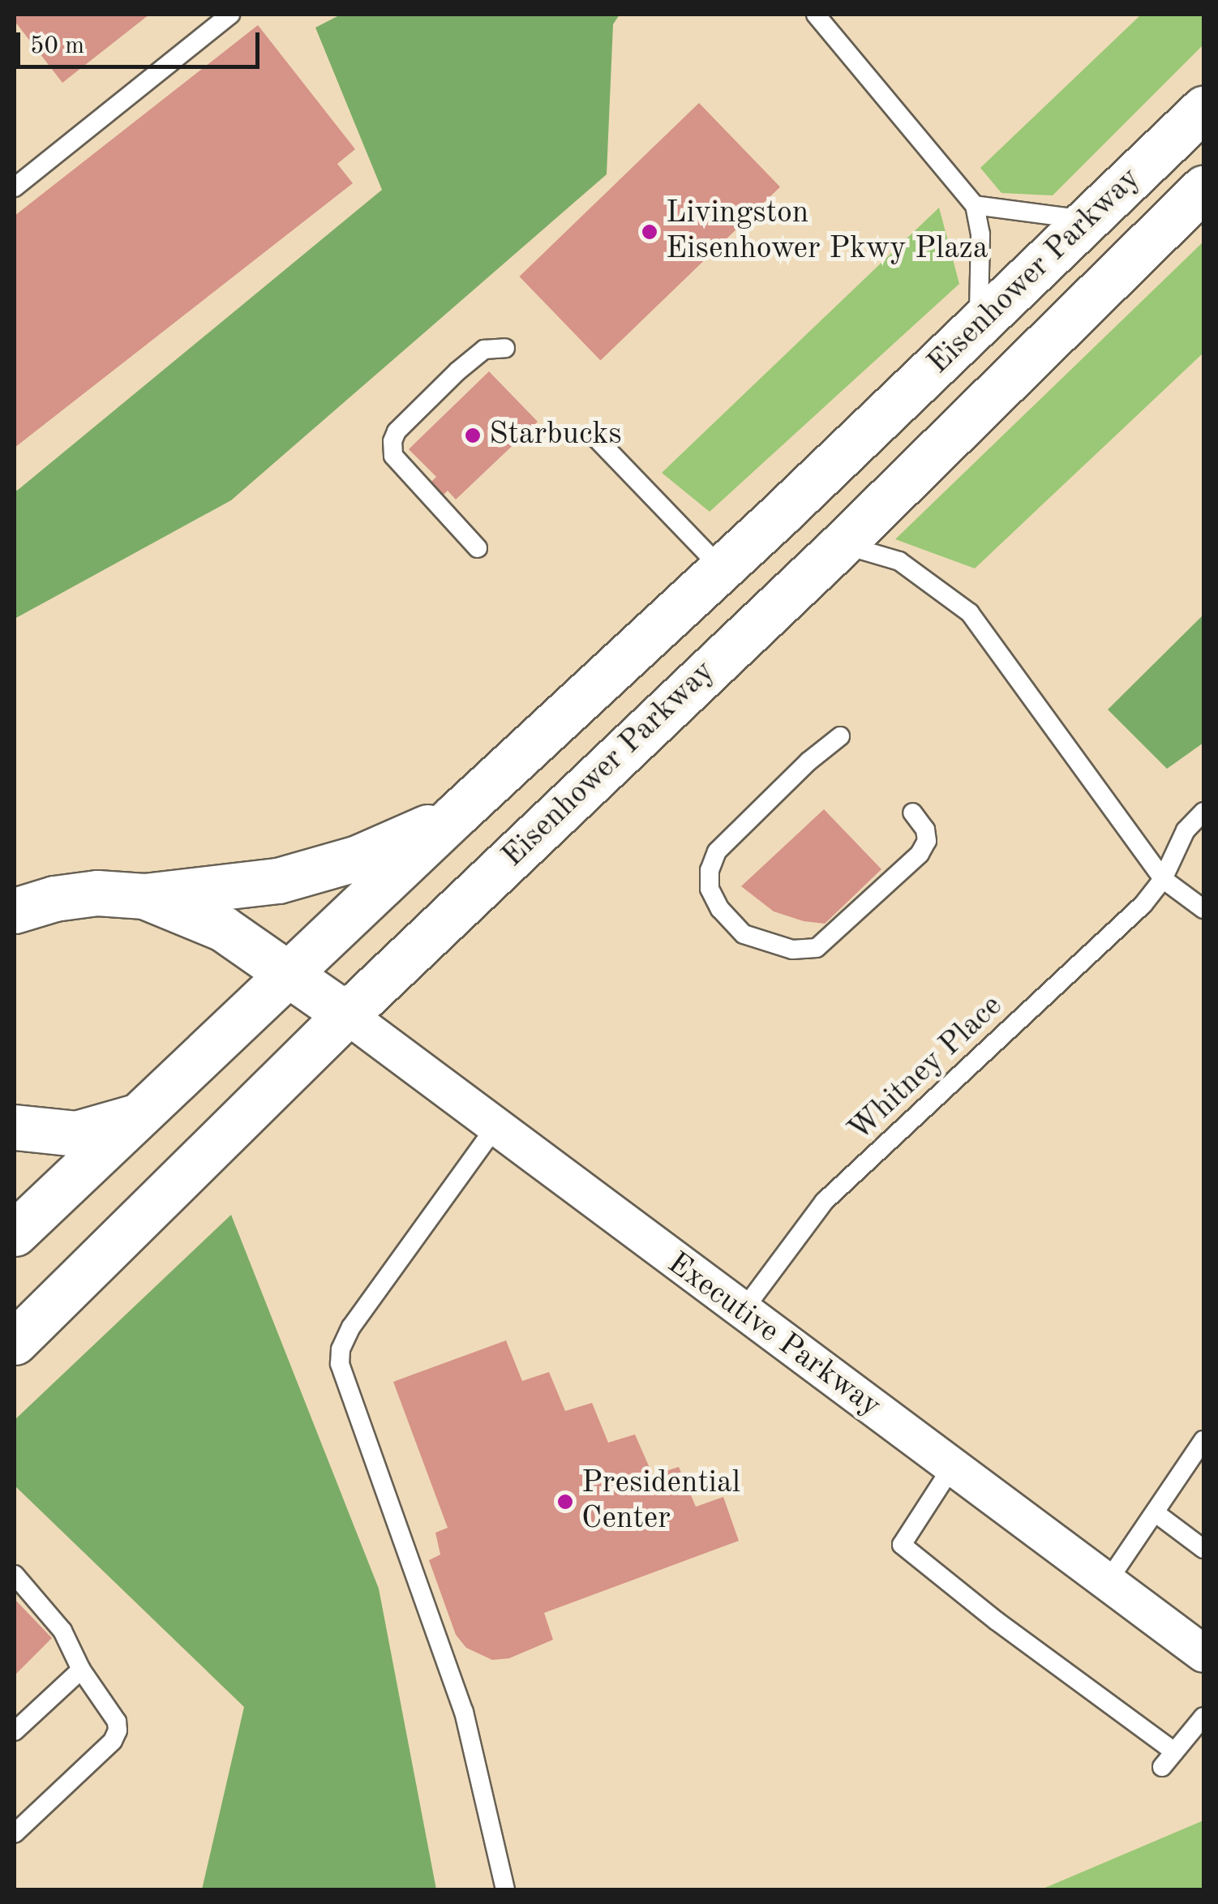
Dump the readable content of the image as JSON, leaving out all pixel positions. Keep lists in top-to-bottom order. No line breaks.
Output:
{"streets":{"main road":["Eisenhower Parkway"],"street":["Executive Parkway"],"lane":["Whitney Place"]},"crossings":[["Eisenhower Parkway","Executive Parkway"],["Whitney Place","Executive Parkway"]],"places":["Livingston Eisenhower Pkwy Plaza","Starbucks","Presidential Center"],"scale_bar":"50 m"}
